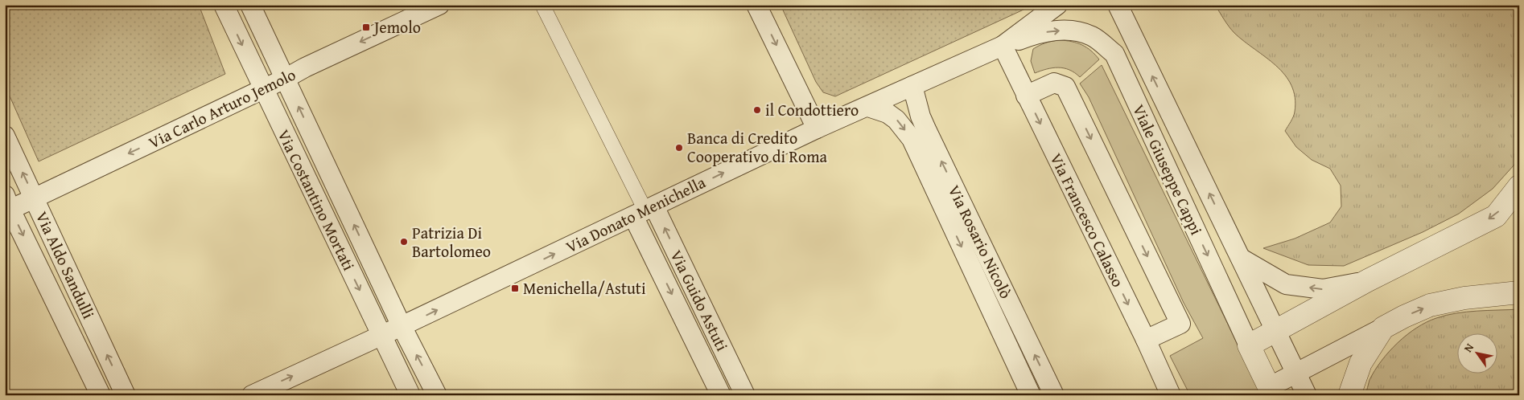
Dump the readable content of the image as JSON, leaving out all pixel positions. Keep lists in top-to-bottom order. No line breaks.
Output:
{"streets":{"street":["Via Carlo Arturo Jemolo","Viale Giuseppe Cappi","Via Costantino Mortati","Via Donato Menichella","Via Francesco Calasso","Via Rosario Nicolò","Via Aldo Sandulli","Via Guido Astuti"]},"crossings":[["Via Carlo Arturo Jemolo","Via Costantino Mortati"],["Via Carlo Arturo Jemolo","Via Aldo Sandulli"],["Viale Giuseppe Cappi","Via Donato Menichella"],["Viale Giuseppe Cappi","Via Francesco Calasso"],["Via Costantino Mortati","Via Donato Menichella"],["Via Donato Menichella","Via Francesco Calasso"],["Via Donato Menichella","Via Rosario Nicolò"],["Via Donato Menichella","Via Guido Astuti"]],"one_way":["Via Carlo Arturo Jemolo","Via Donato Menichella","Via Francesco Calasso"],"places":{"transit":["Jemolo","Menichella/Astuti"],"other":["il Condottiero","Banca di Credito Cooperativo di Roma","Patrizia Di Bartolomeo"]},"north":"top left"}
